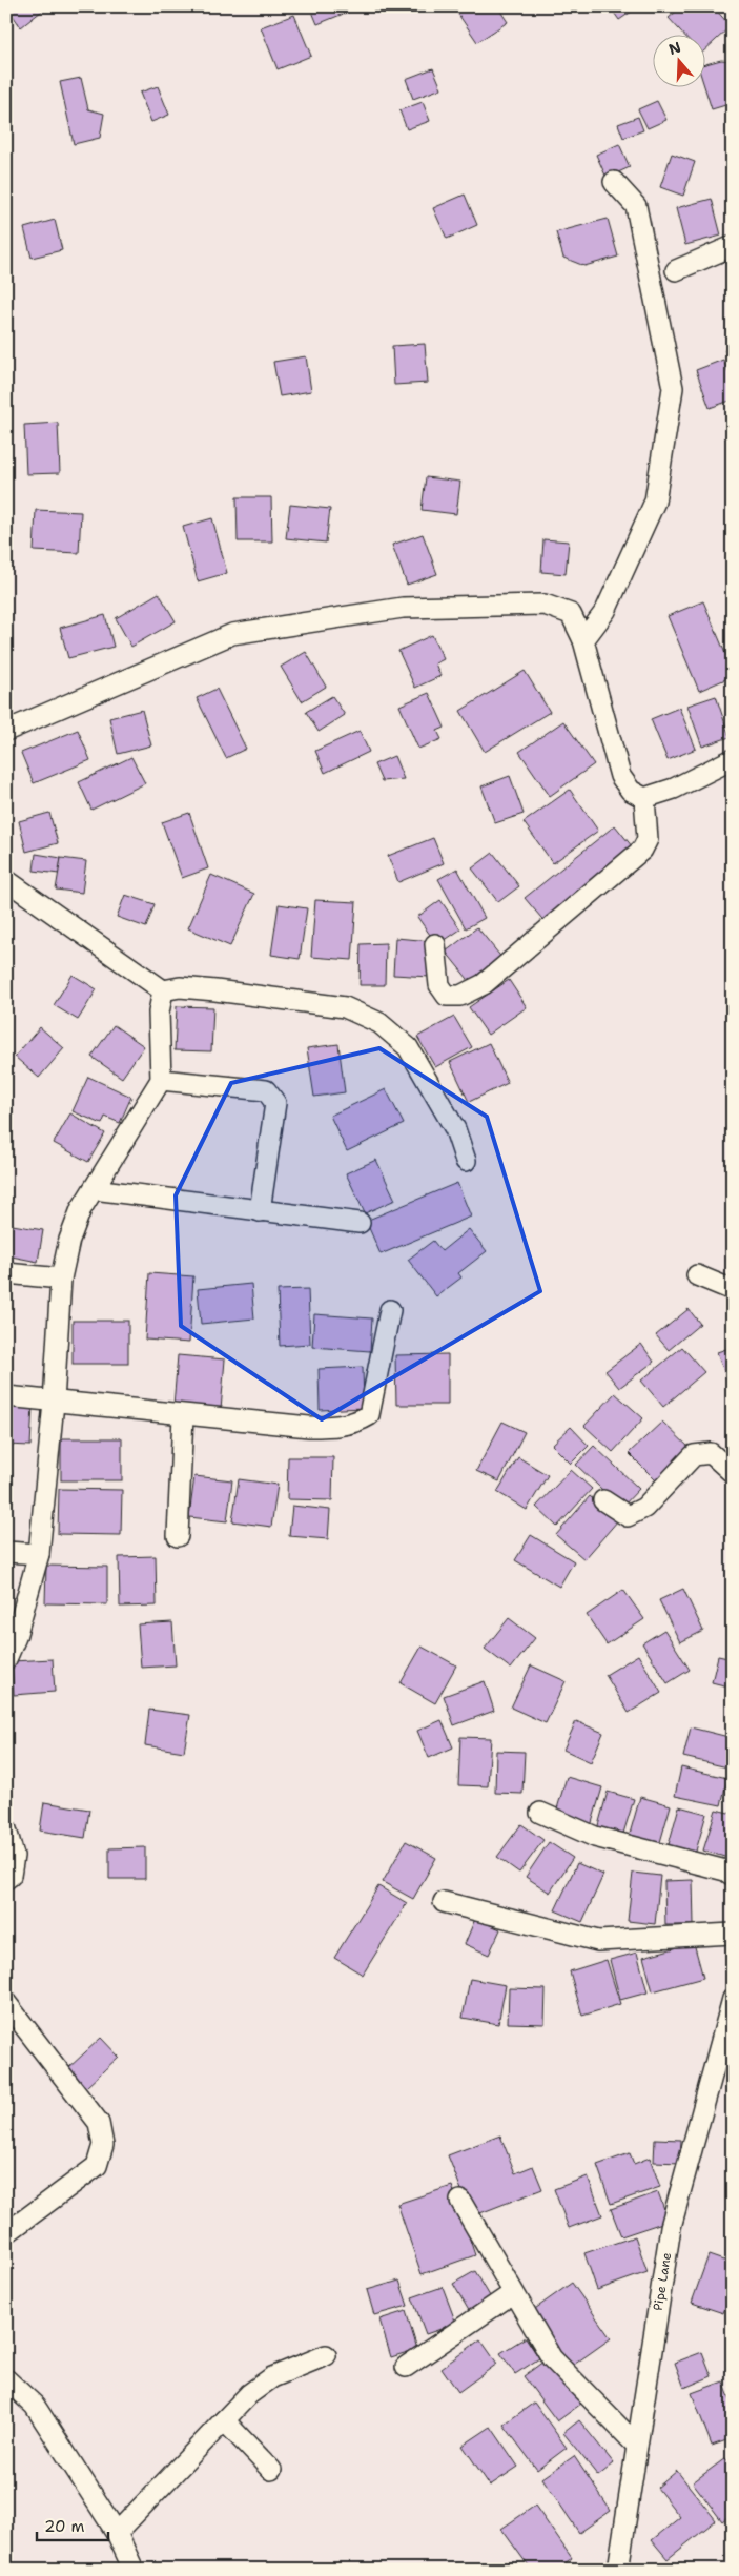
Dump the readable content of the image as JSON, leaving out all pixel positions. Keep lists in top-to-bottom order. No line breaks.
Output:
{"streets":{"street":["Pipe Lane"]},"scale_bar":"20 m","north":"top"}
